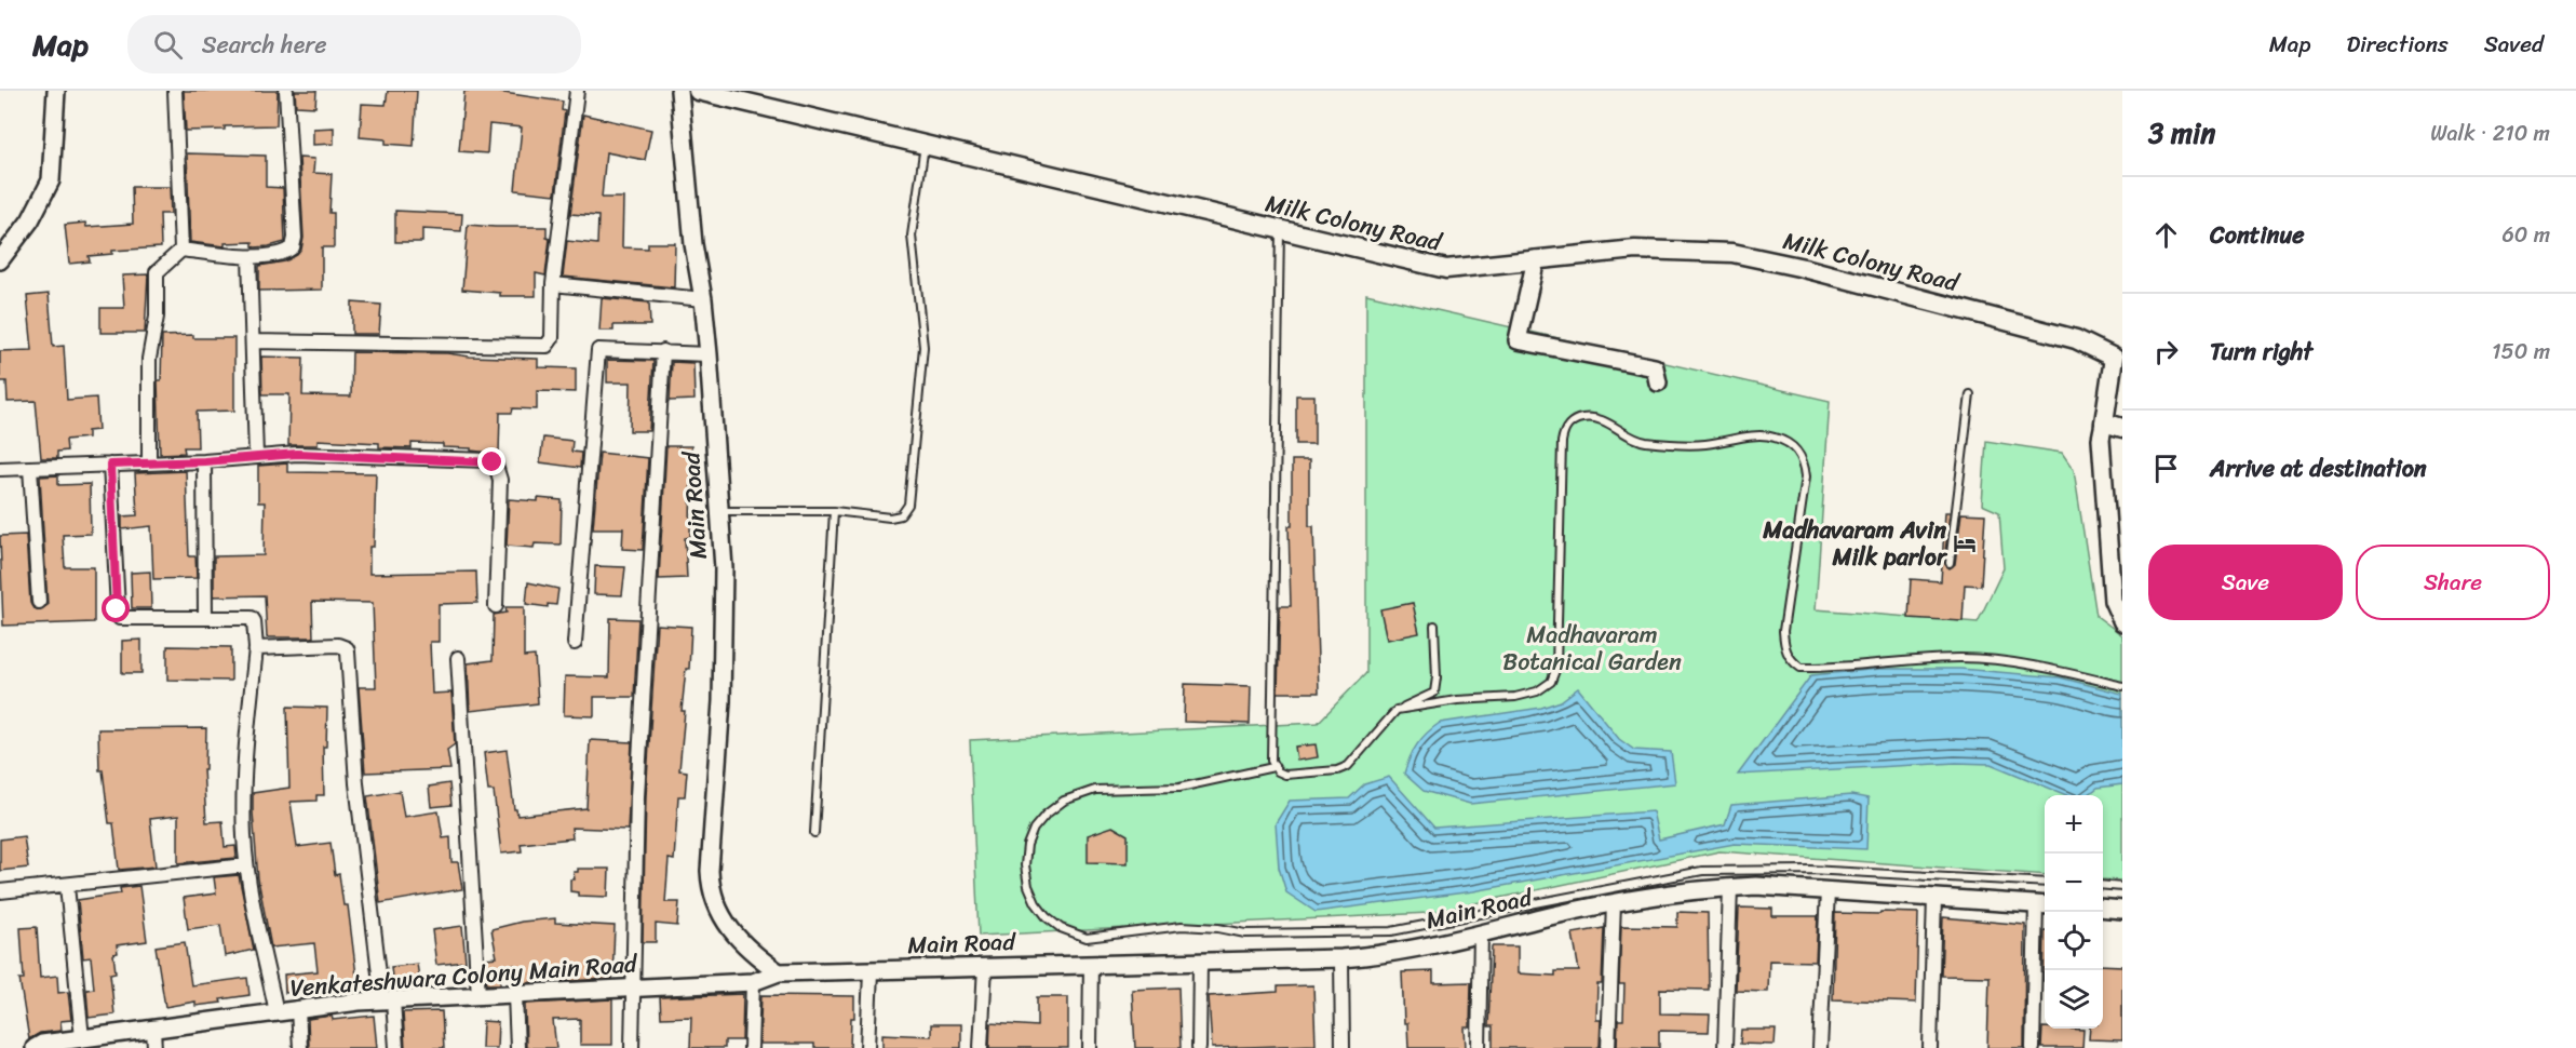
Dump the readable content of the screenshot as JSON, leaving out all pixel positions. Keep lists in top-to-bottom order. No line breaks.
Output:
{"streets":{"main road":["Milk Colony Road"],"street":["Main Road","Venkateshwara Colony Main Road"]},"crossings":[["Main Road","Venkateshwara Colony Main Road"]],"parks":["Madhavaram Botanical Garden"],"places":{"hotel":["Madhavaram Avin Milk parlor"]},"page":{"header":"Map","search":"Search here","nav":["Map","Directions","Saved"],"heading":["3 min","Walk · 210 m"],"list":[["Continue","60 m"],["Turn right","150 m"],"Arrive at destination"],"buttons":["Save","Share"],"map_buttons":["+","−"]}}
